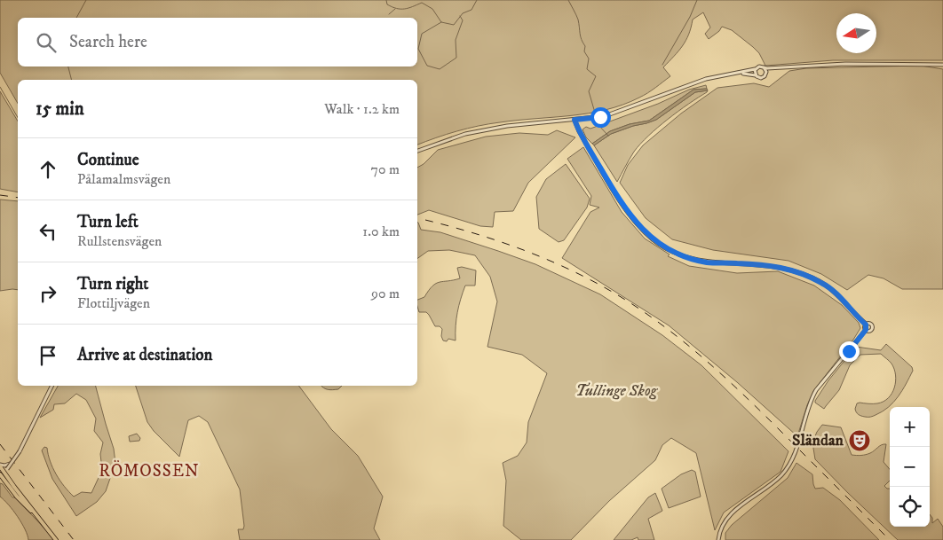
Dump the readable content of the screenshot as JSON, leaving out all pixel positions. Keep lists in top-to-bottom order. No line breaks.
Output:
{"districts":["RÖMOSSEN"],"parks":["Tullinge Skog"],"places":{"theatre":["Sländan"]},"north":"left","page":{"search":"Search here","heading":["15 min","Walk · 1.2 km"],"list":[["Continue","Pålamalmsvägen","70 m"],["Turn left","Rullstensvägen","1.0 km"],["Turn right","Flottiljvägen","90 m"],"Arrive at destination"],"map_buttons":["+","−"]}}
